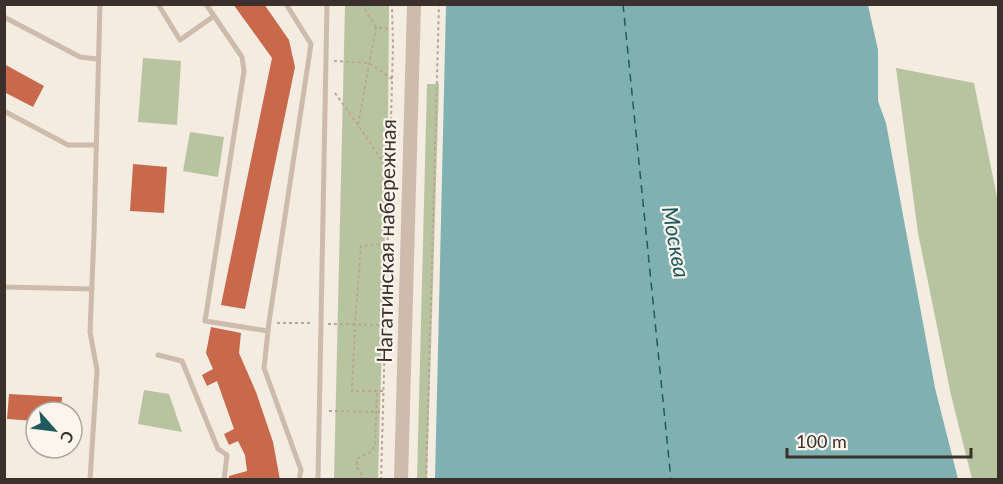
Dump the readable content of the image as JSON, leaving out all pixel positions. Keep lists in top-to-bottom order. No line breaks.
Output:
{"streets":{"street":["Нагатинская набережная"]},"water":["Москва"],"scale_bar":"100 m","north":"bottom right"}
